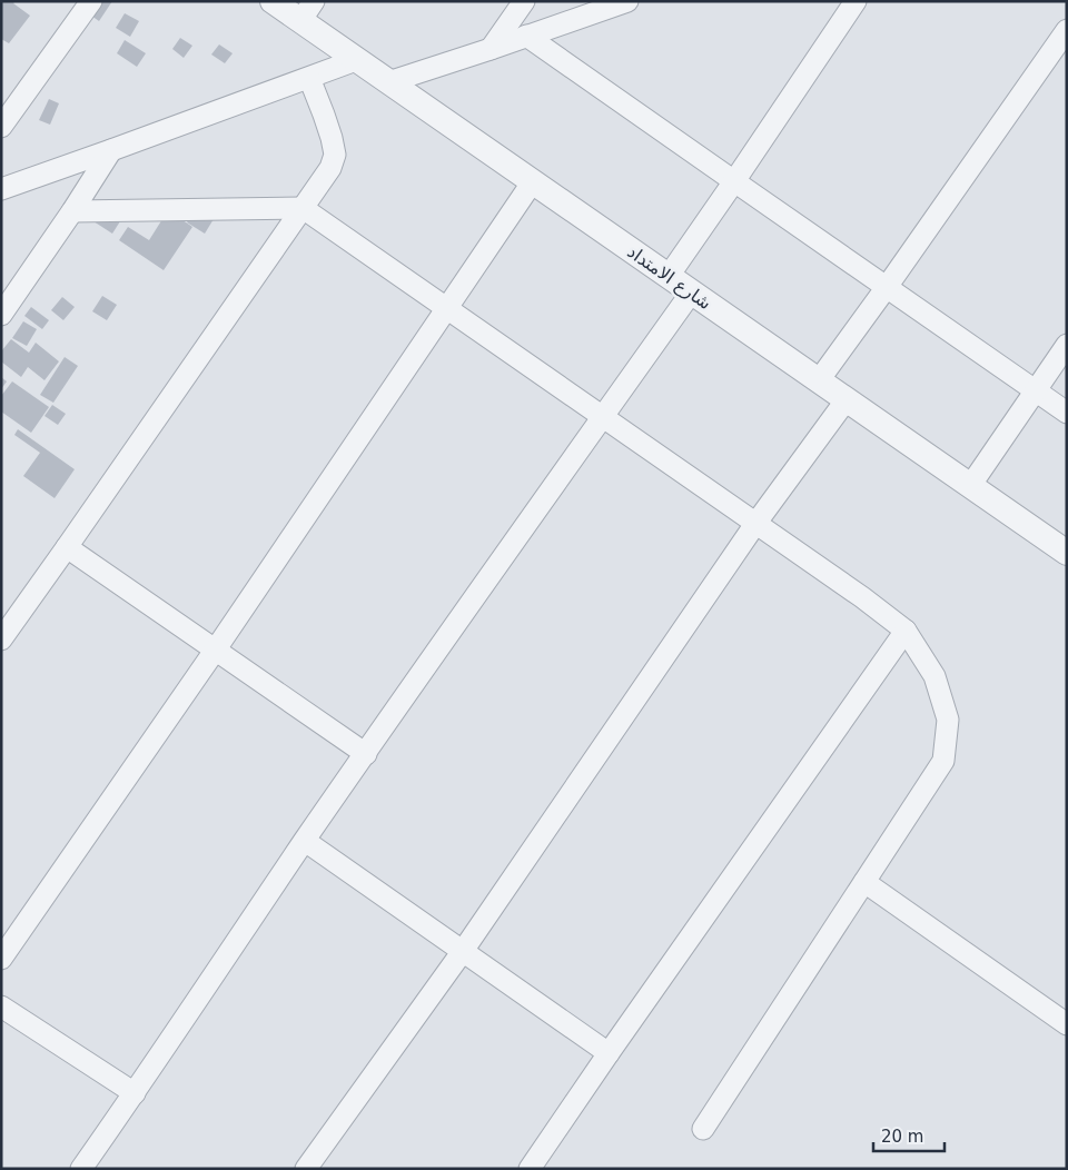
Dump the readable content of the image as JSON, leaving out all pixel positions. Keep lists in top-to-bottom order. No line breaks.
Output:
{"streets":{"street":["شارع الامتداد"]},"scale_bar":"20 m"}
